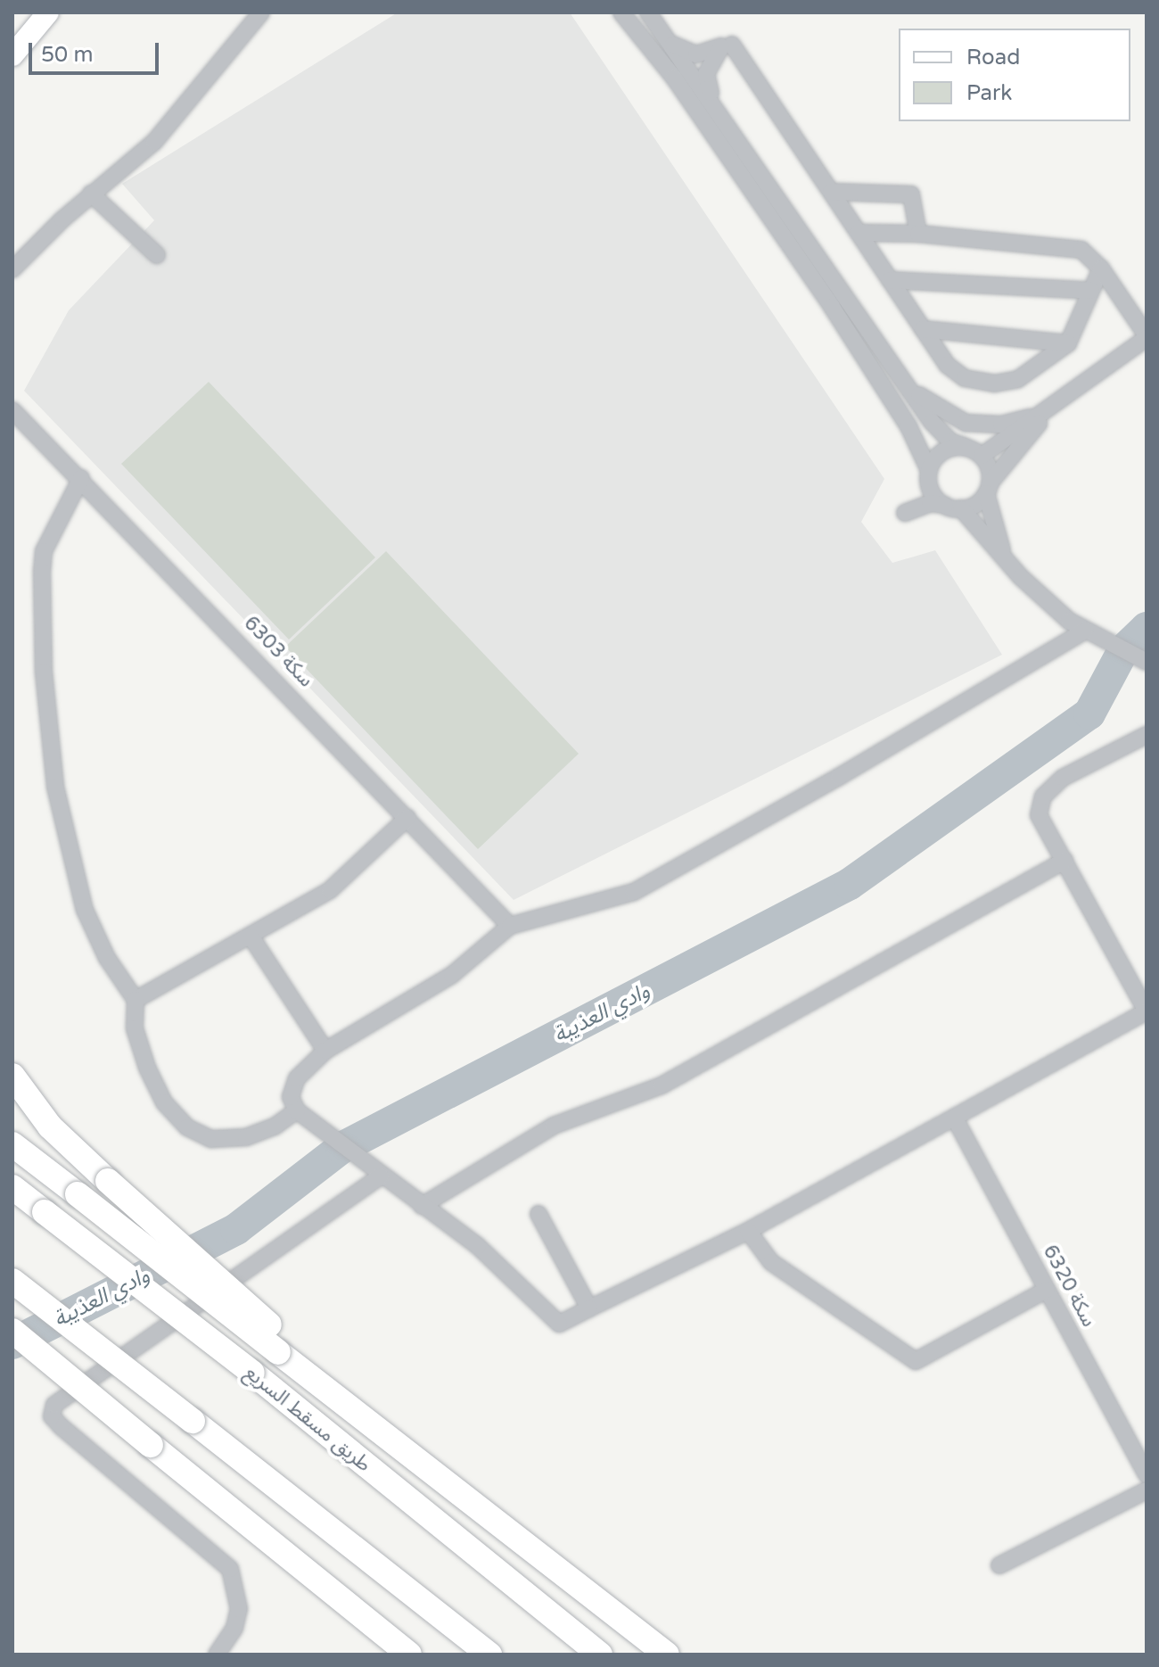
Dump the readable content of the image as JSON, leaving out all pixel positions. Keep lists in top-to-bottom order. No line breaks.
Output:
{"streets":{"highway":["طريق مسقط السريع"],"street":["سكة 6303","سكة 6320"]},"water":["وادي العذيبة"],"legend":["Road","Park"],"scale_bar":"50 m"}
